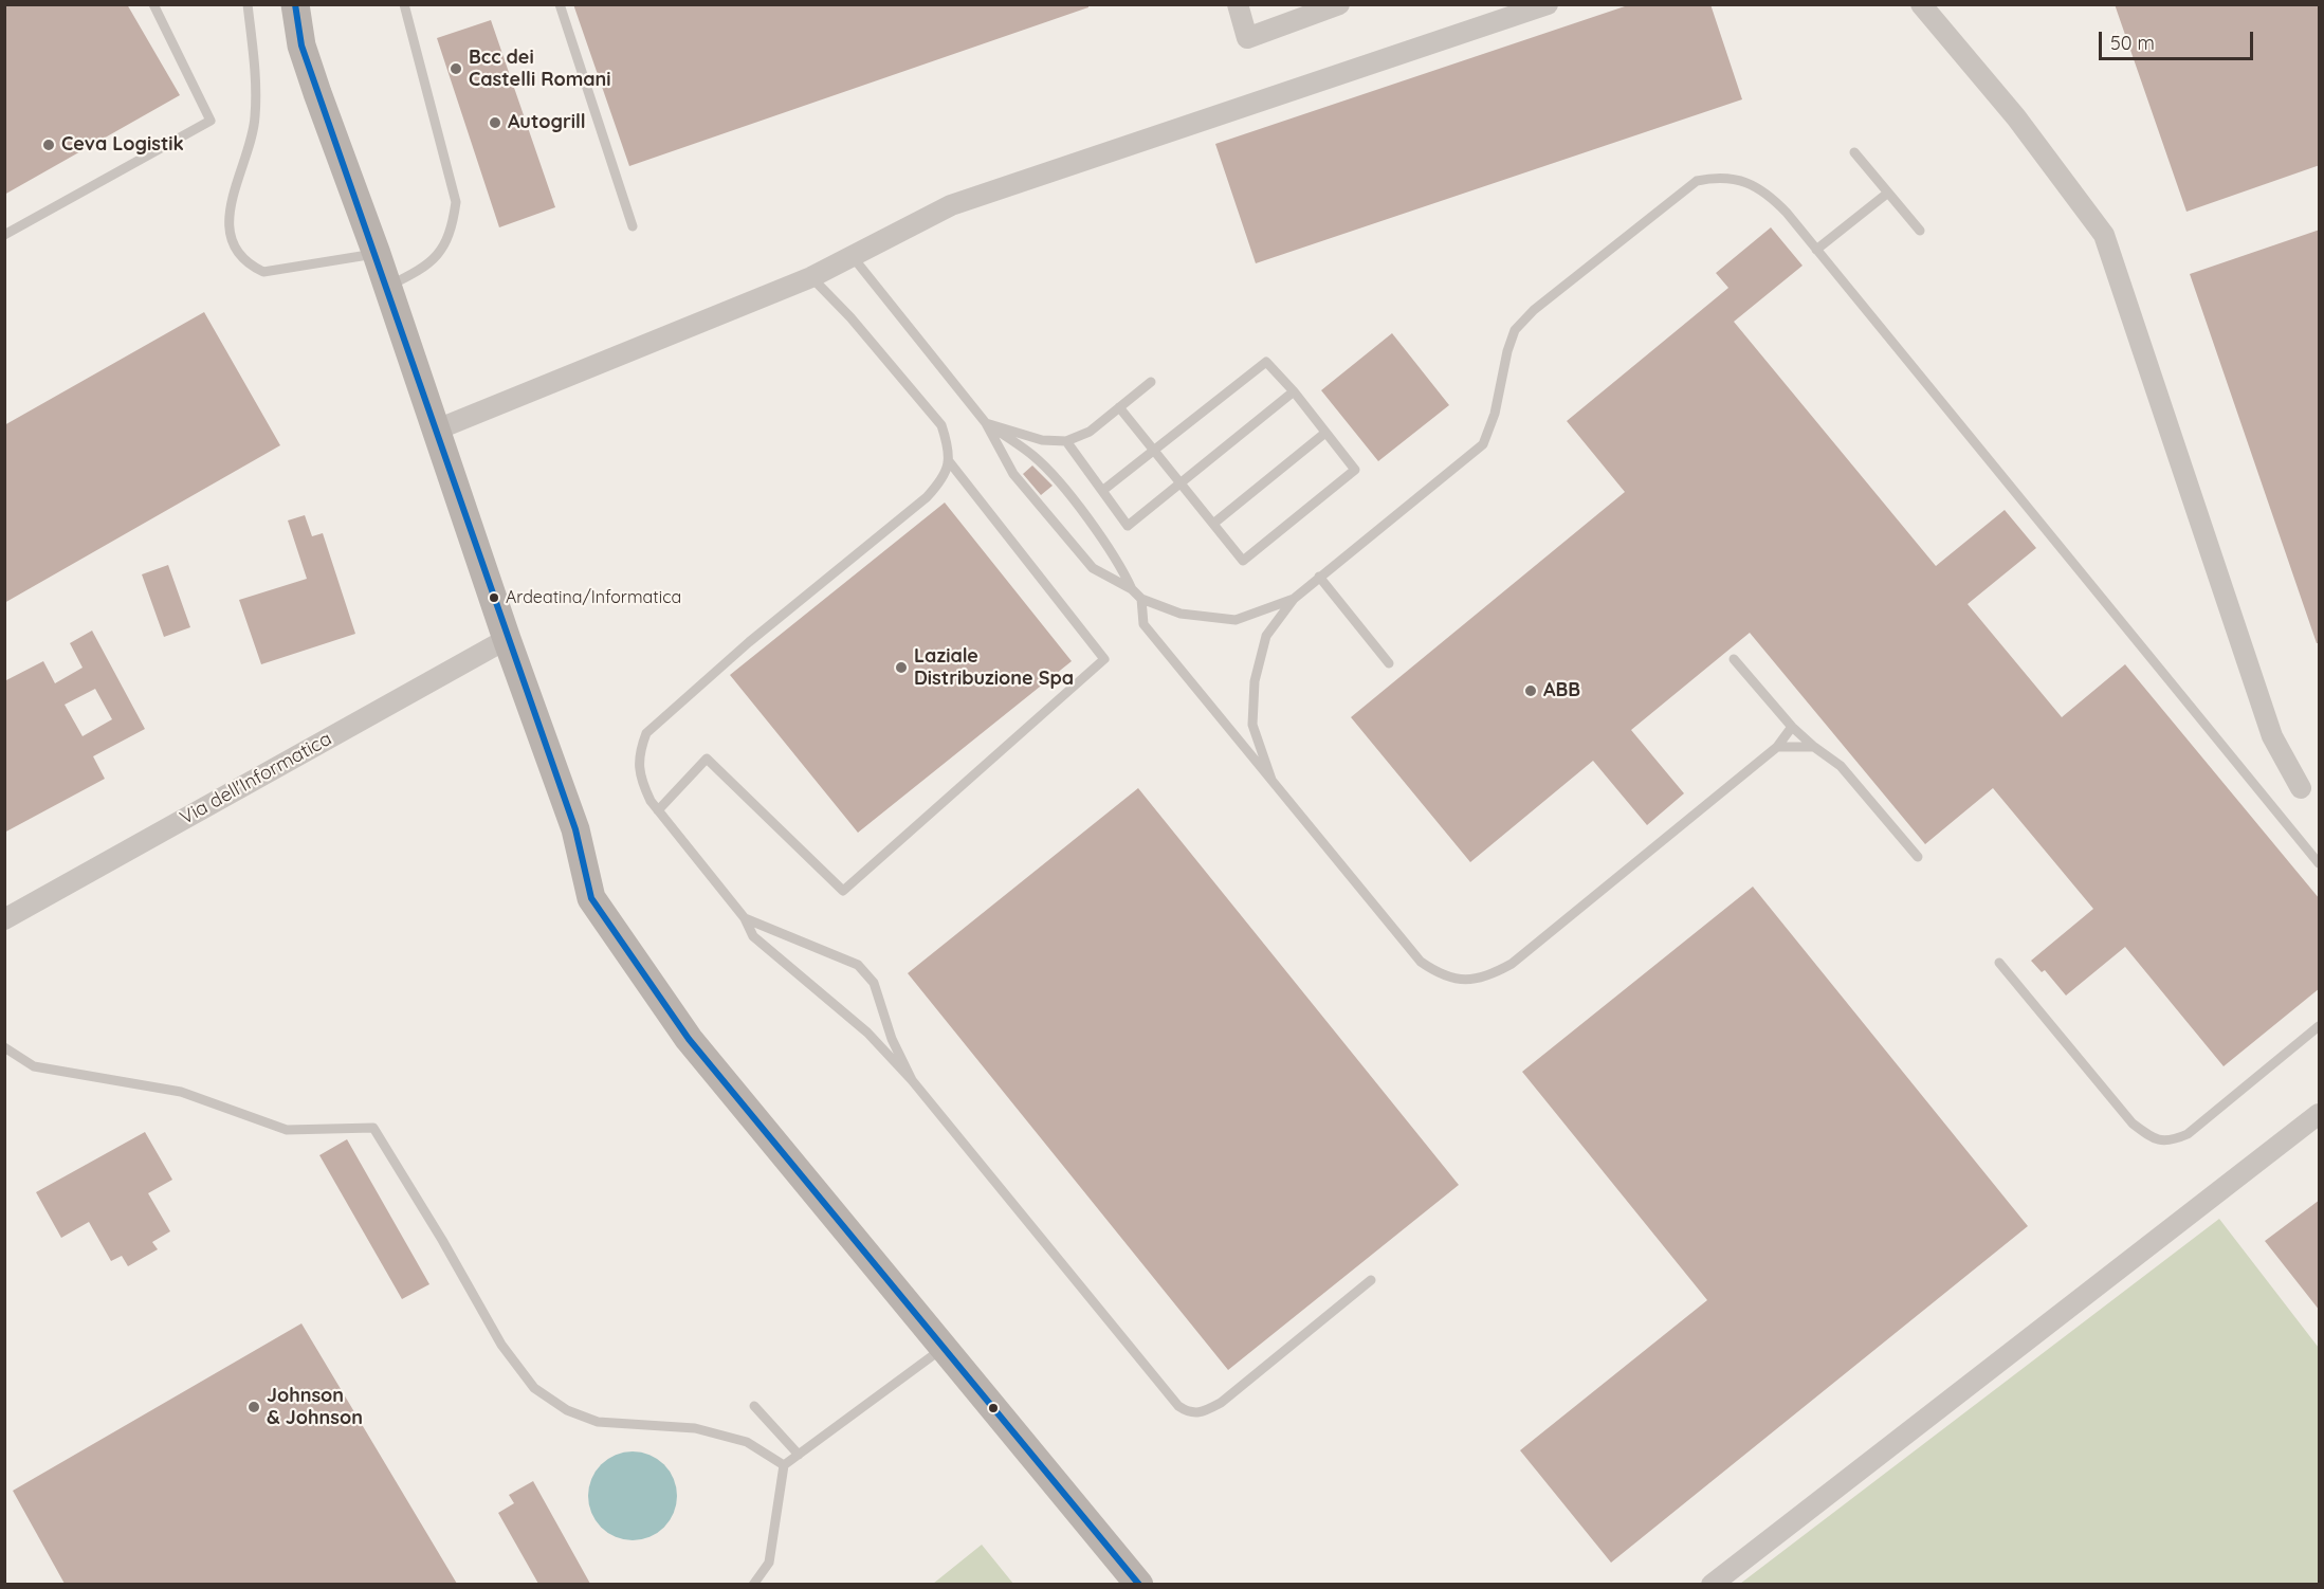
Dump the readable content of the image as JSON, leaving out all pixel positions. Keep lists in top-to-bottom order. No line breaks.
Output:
{"streets":{"street":["Via dell'Informatica"]},"places":["Bcc dei Castelli Romani","Autogrill","Ceva Logistik","Ardeatina/Informatica","Laziale Distribuzione Spa","ABB","Johnson & Johnson"],"scale_bar":"50 m"}
